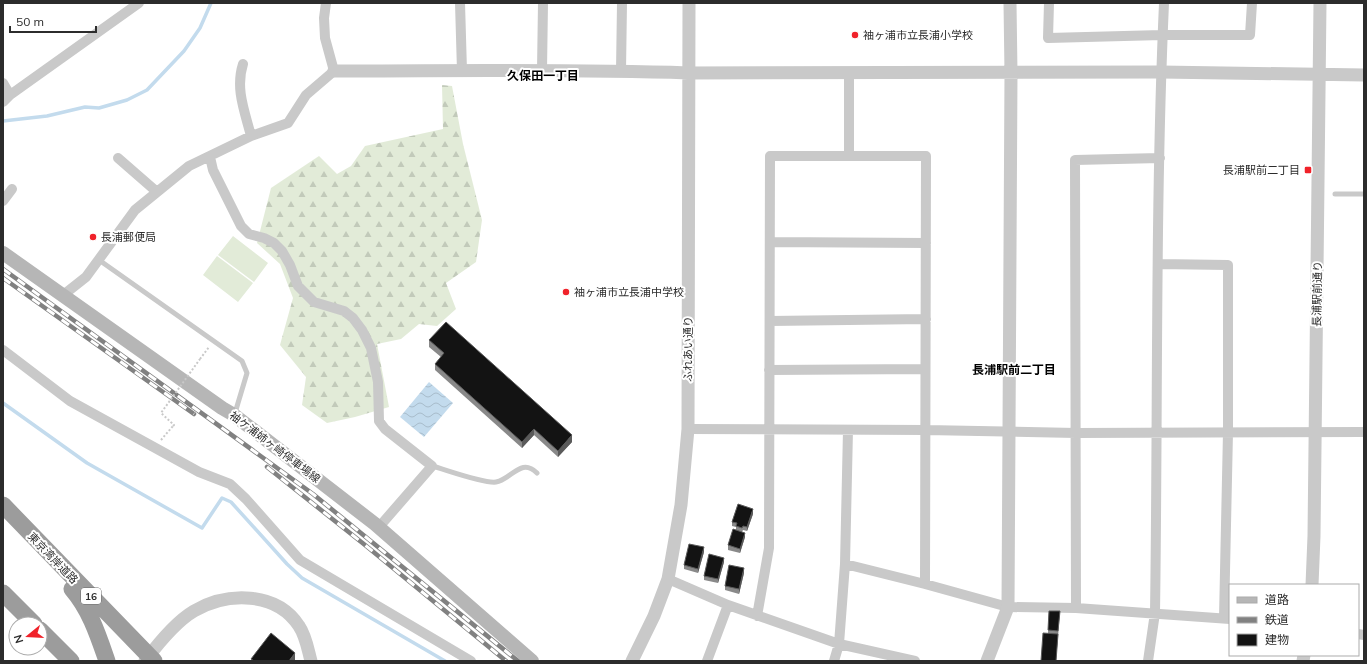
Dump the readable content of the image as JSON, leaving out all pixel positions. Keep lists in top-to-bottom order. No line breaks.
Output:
{"streets":{"highway":["東京湾岸道路","16"],"main road":["袖ケ浦姉ヶ崎停車場線"],"street":["長浦駅前通り","ふれあい通り"]},"districts":["久保田一丁目","長浦駅前二丁目"],"places":{"other":["袖ヶ浦市立長浦小学校","長浦郵便局","袖ヶ浦市立長浦中学校"],"transit":["長浦駅前二丁目"]},"legend":["道路","鉄道","建物"],"scale_bar":"50 m","north":"left"}
